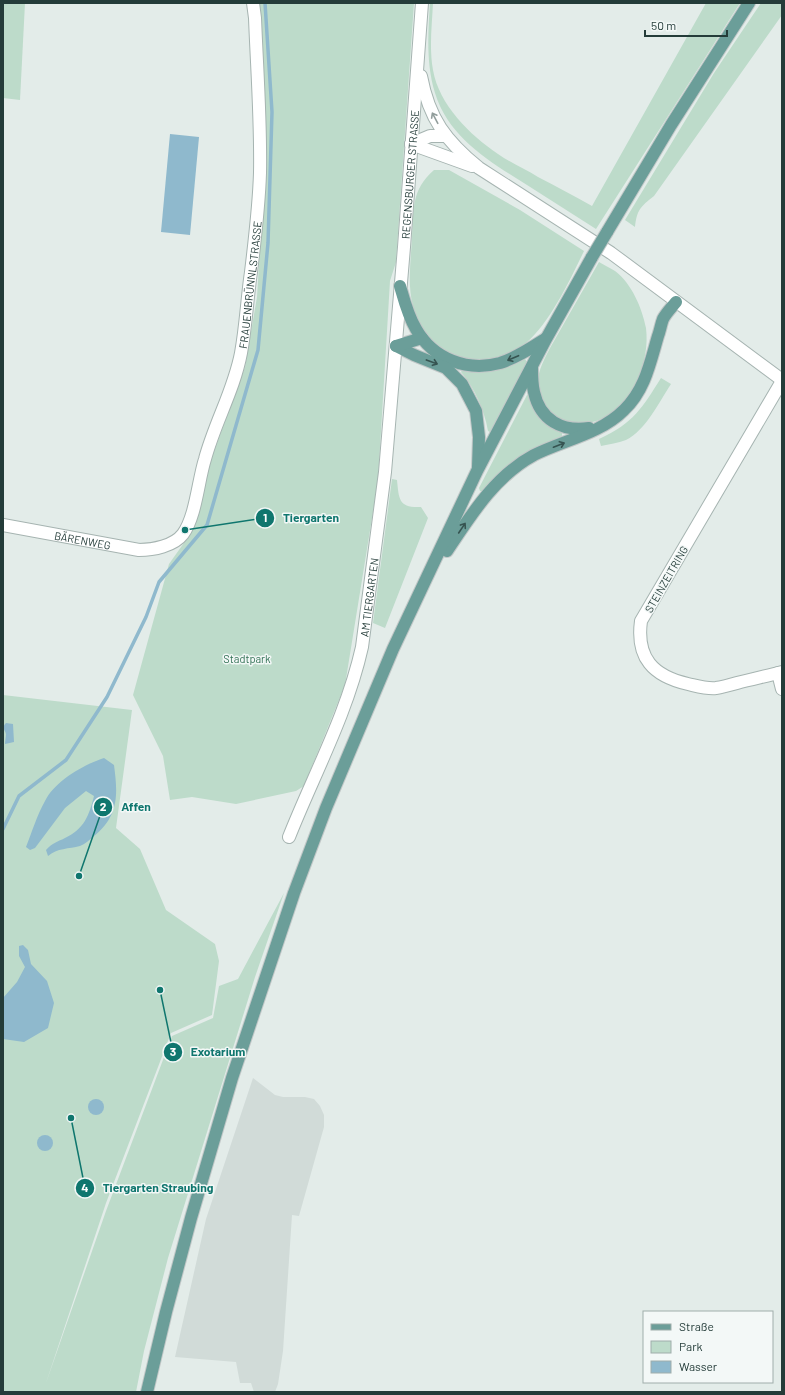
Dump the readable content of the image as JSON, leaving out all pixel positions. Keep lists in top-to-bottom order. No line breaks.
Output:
{"streets":{"street":["REGENSBURGER STRASSE","FRAUENBRÜNNLSTRASSE","BÄRENWEG","STEINZEITRING","AM TIERGARTEN"]},"crossings":[["REGENSBURGER STRASSE","AM TIERGARTEN"],["FRAUENBRÜNNLSTRASSE","BÄRENWEG"]],"parks":["Stadtpark"],"places":["Tiergarten","Affen","Exotarium","Tiergarten Straubing"],"legend":["Straße","Park","Wasser"],"scale_bar":"50 m"}
